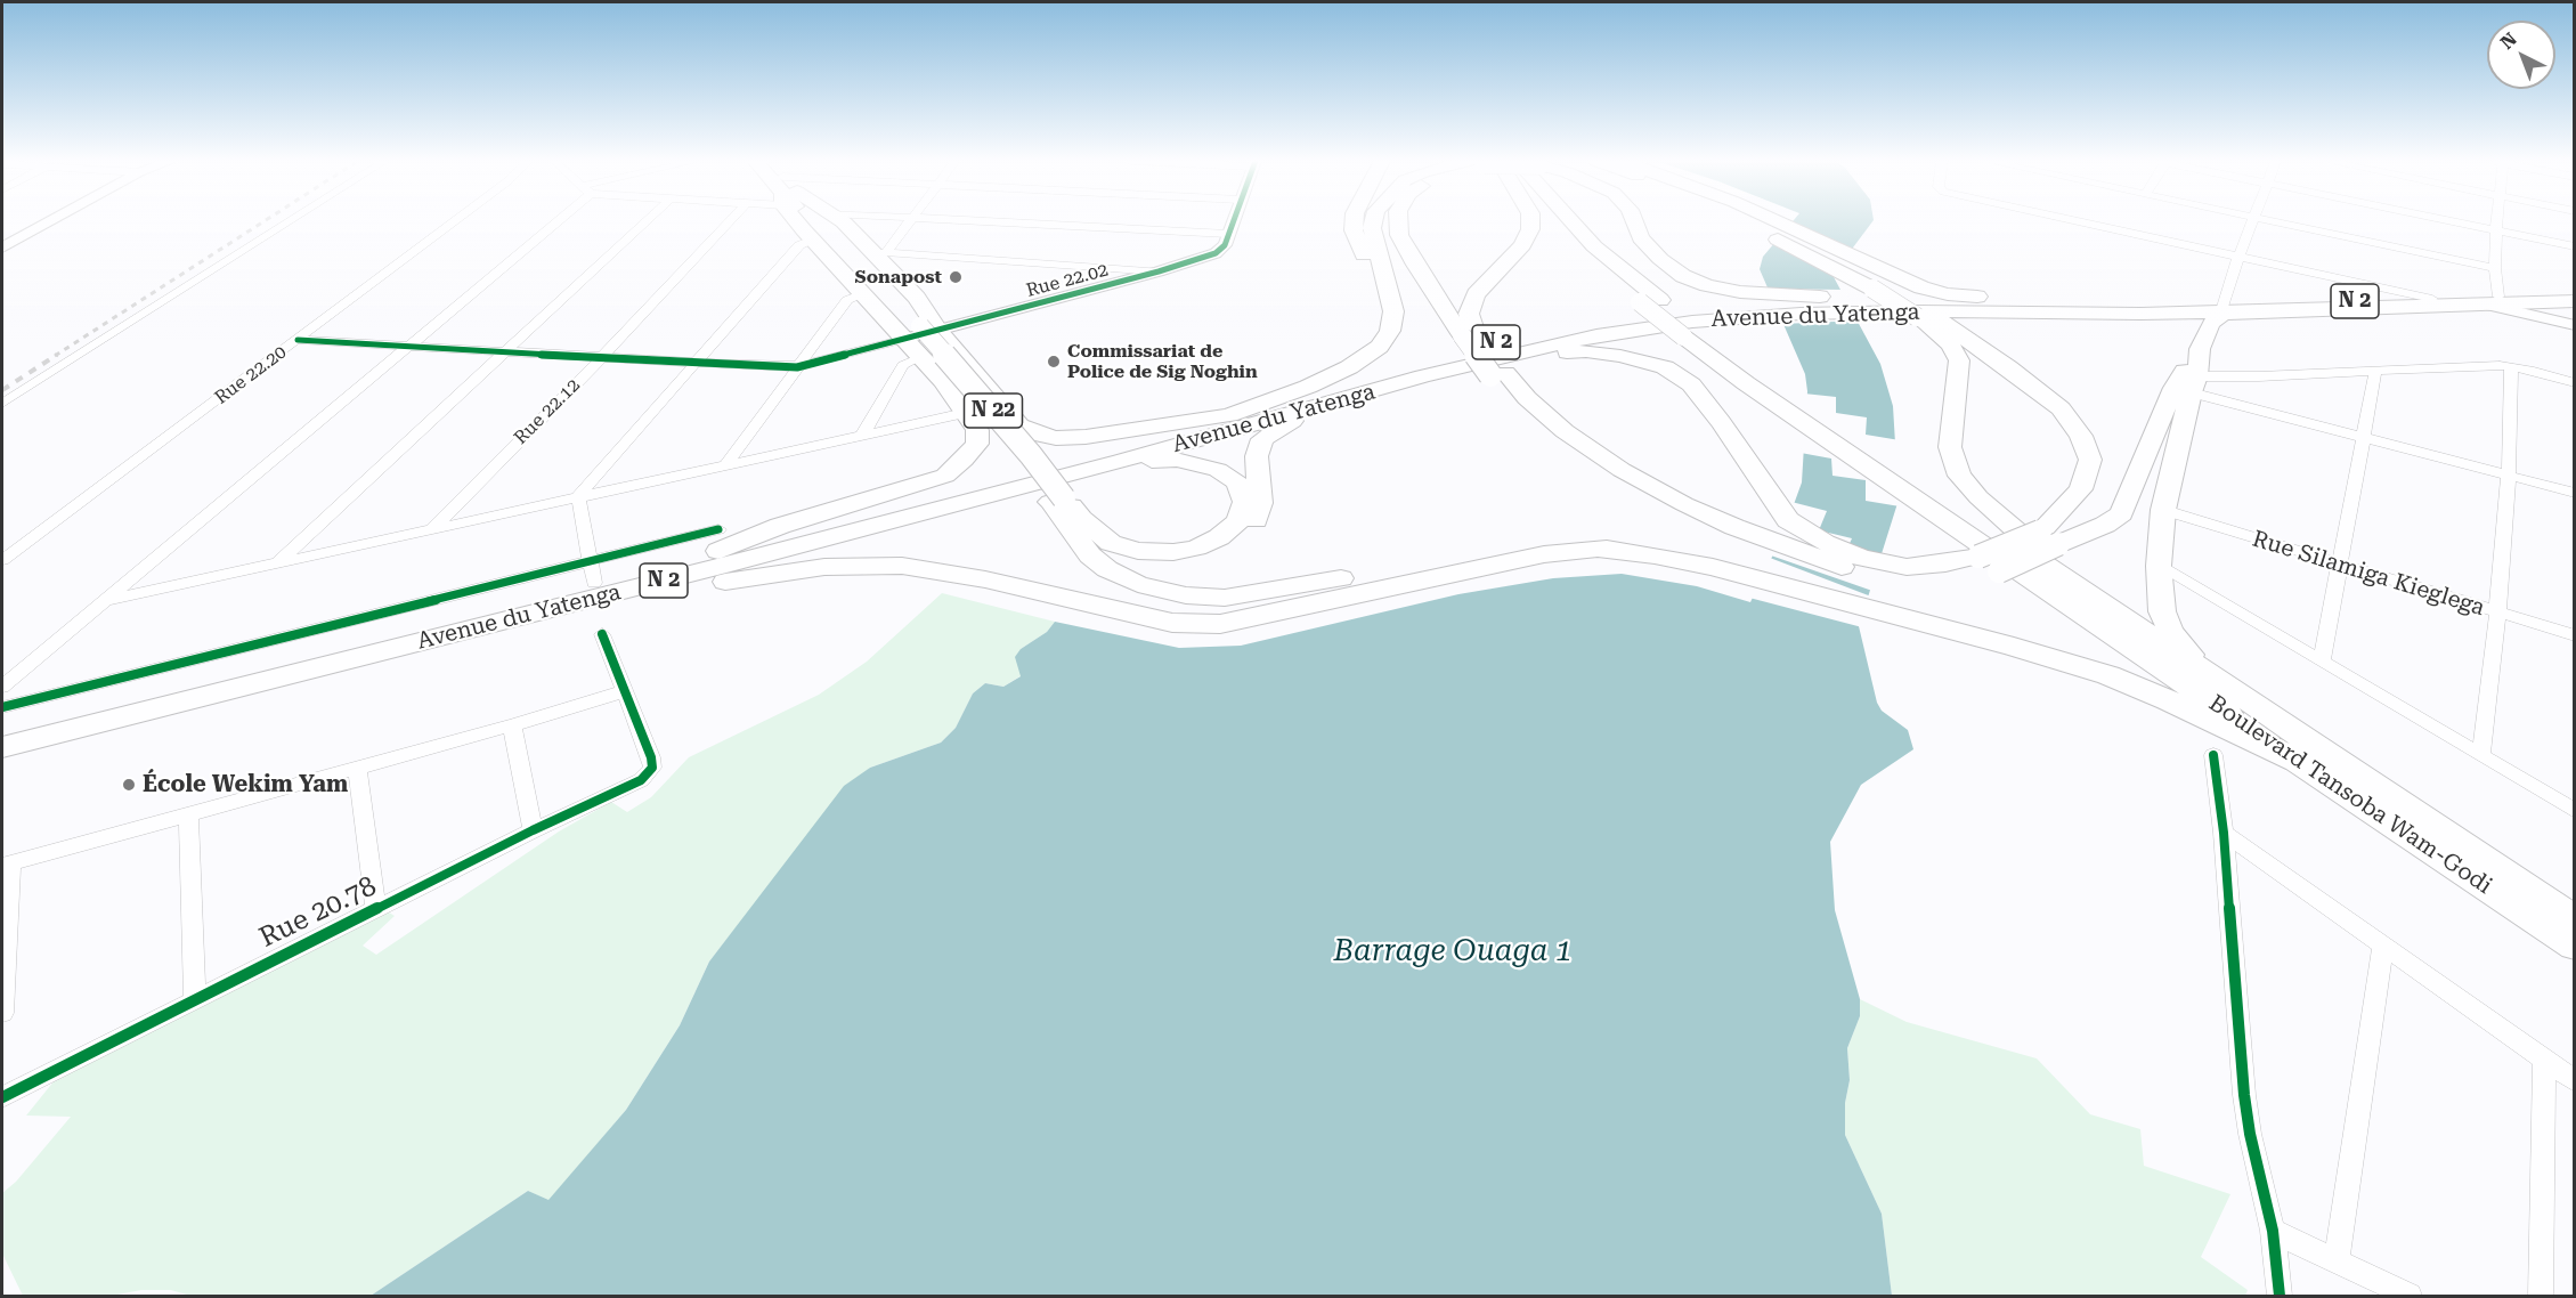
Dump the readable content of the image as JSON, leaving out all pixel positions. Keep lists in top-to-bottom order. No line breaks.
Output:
{"streets":{"main road":["N 2","Avenue du Yatenga","N 22","Boulevard Tansoba Wam-Godi"],"street":["Rue 22.02","Rue 22.20","Rue 22.12","Rue Silamiga Kieglega","Rue 20.78"]},"crossings":[["Avenue du Yatenga","N 22"]],"water":["Barrage Ouaga 1"],"places":["Sonapost","Commissariat de Police de Sig Noghin","École Wekim Yam"],"north":"top left"}
